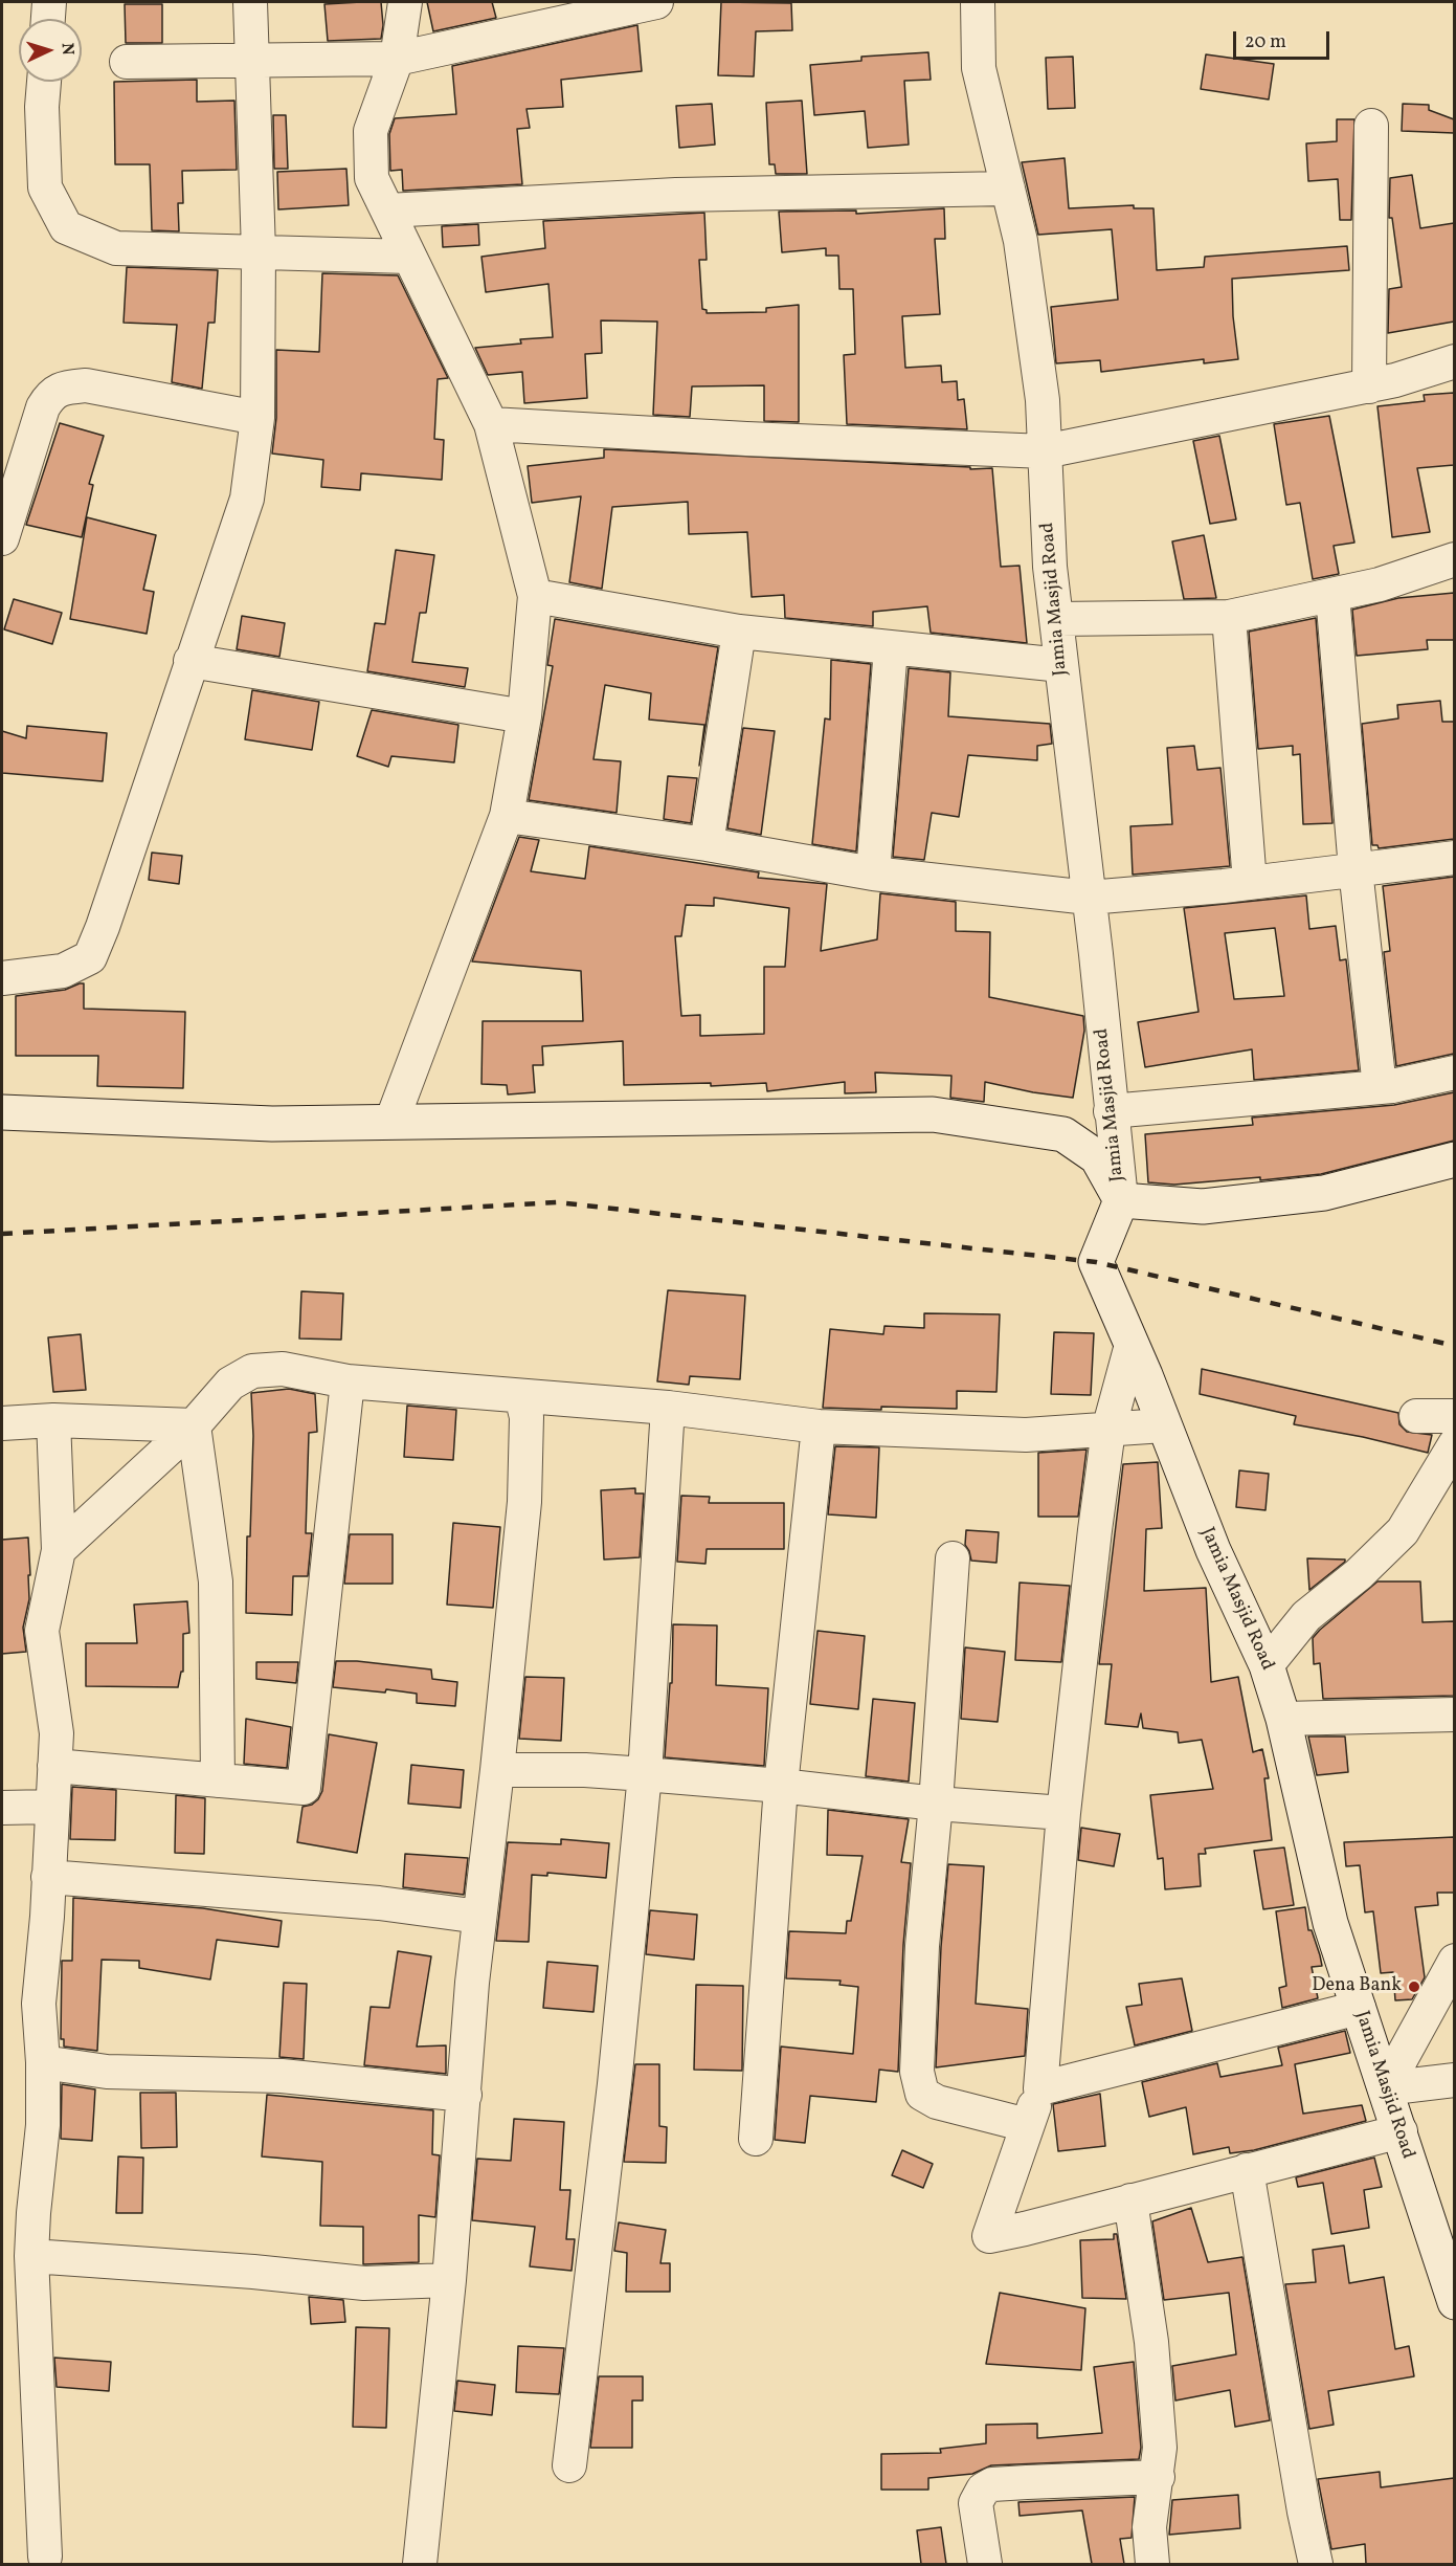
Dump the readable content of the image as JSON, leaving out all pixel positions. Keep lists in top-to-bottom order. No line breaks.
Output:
{"streets":{"street":["Jamia Masjid Road"]},"places":["Dena Bank"],"scale_bar":"20 m","north":"right"}
